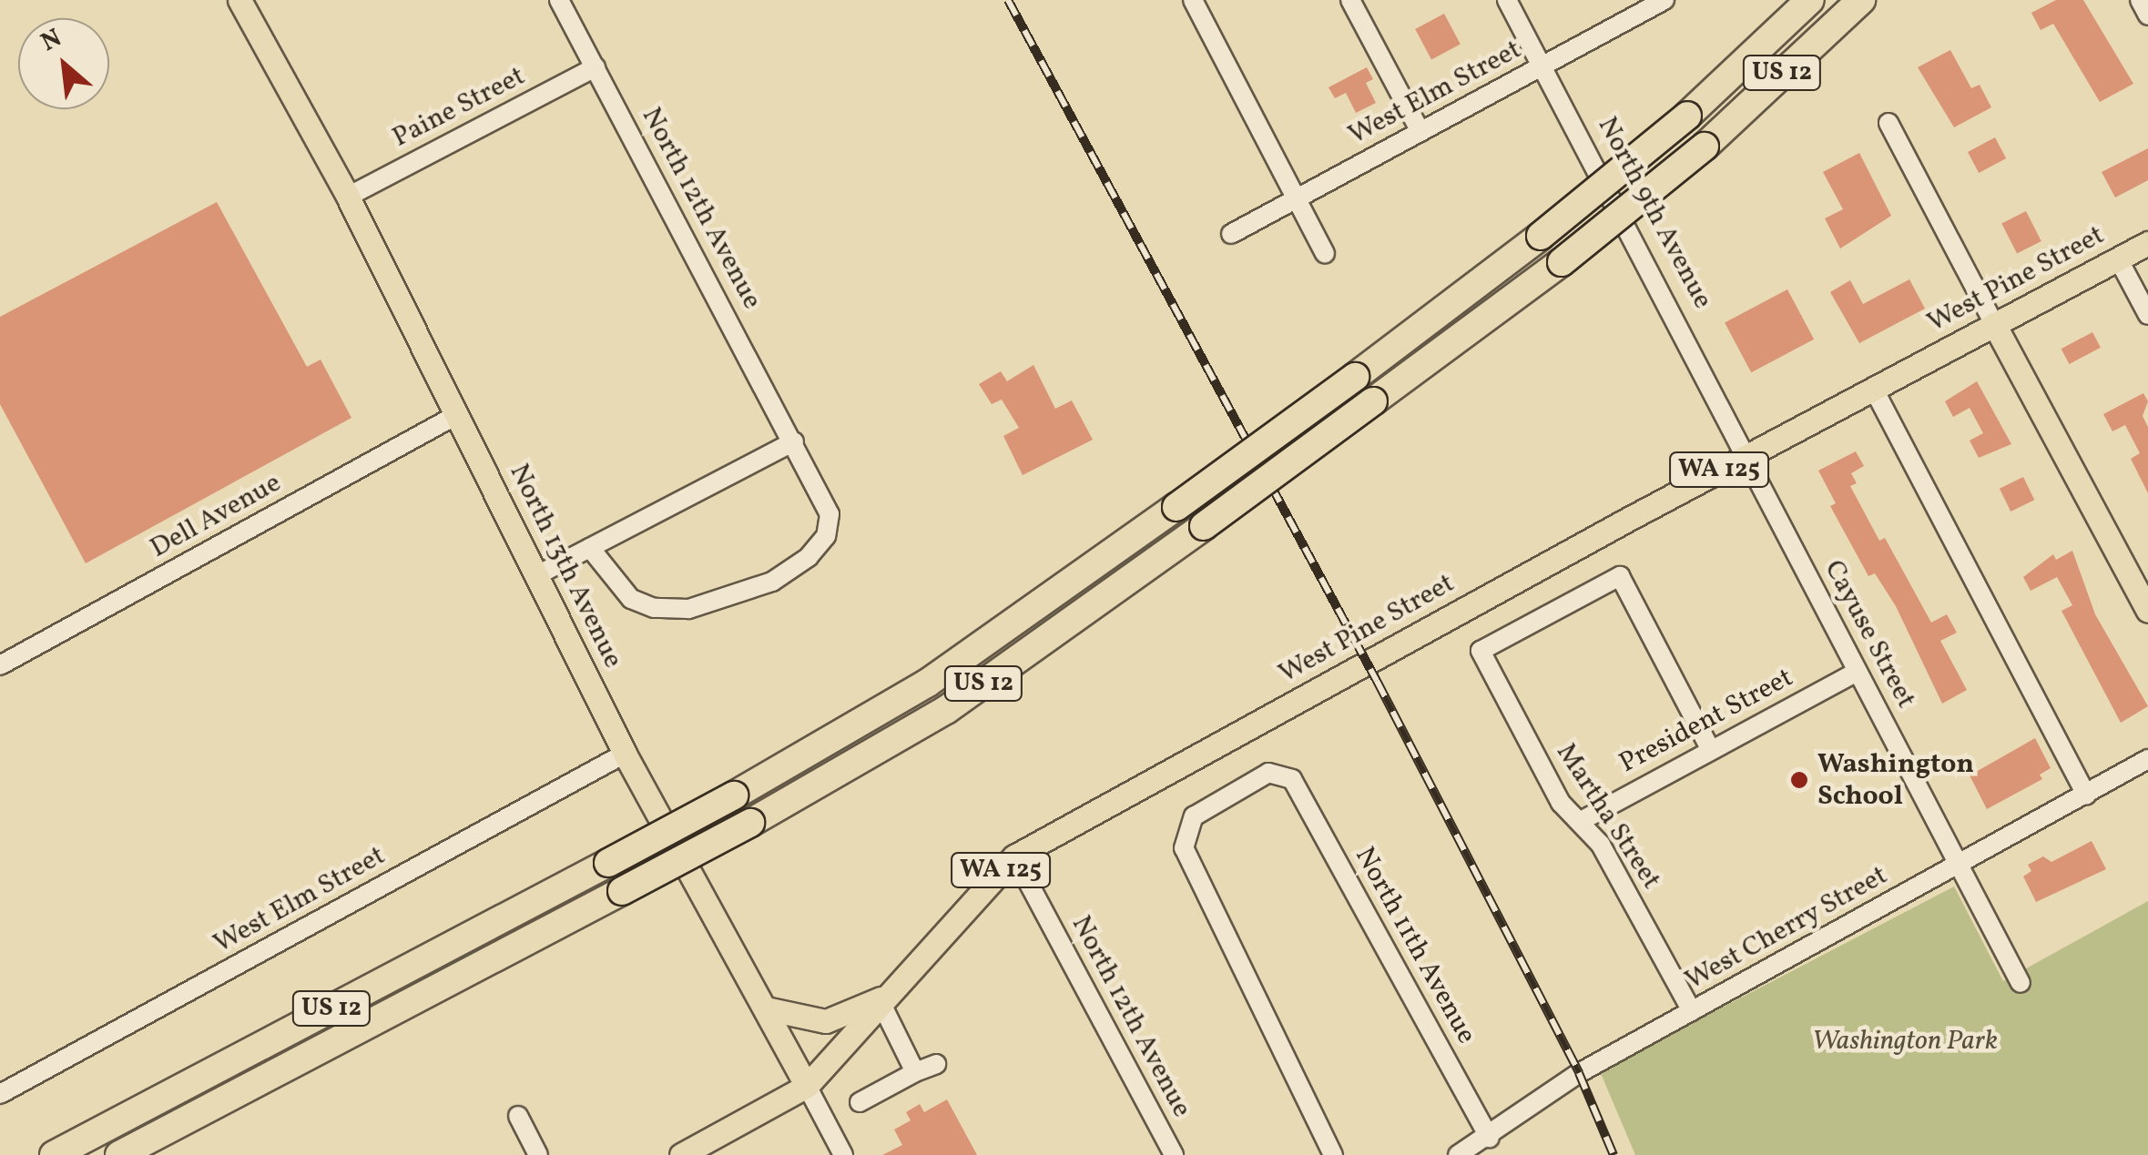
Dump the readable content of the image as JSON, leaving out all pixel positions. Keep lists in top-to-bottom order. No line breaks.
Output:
{"streets":{"highway":["US 12"],"main road":["West Pine Street","WA 125","North 13th Avenue"],"street":["West Elm Street","Paine Street","North 12th Avenue","North 9th Avenue","Dell Avenue","Cayuse Street","President Street","Martha Street","West Cherry Street","North 11th Avenue"]},"crossings":[["West Elm Street","North 9th Avenue"],["West Elm Street","North 13th Avenue"],["Paine Street","North 12th Avenue"],["Paine Street","North 13th Avenue"],["North 12th Avenue","West Pine Street"],["North 9th Avenue","West Pine Street"],["North 9th Avenue","Cayuse Street"],["West Pine Street","WA 125"],["West Pine Street","North 13th Avenue"],["West Pine Street","Cayuse Street"],["WA 125","North 13th Avenue"],["Dell Avenue","North 13th Avenue"],["Cayuse Street","President Street"],["Cayuse Street","West Cherry Street"],["President Street","Martha Street"],["Martha Street","West Cherry Street"],["West Cherry Street","North 11th Avenue"]],"parks":["Washington Park"],"places":["Washington School"],"north":"top left"}
